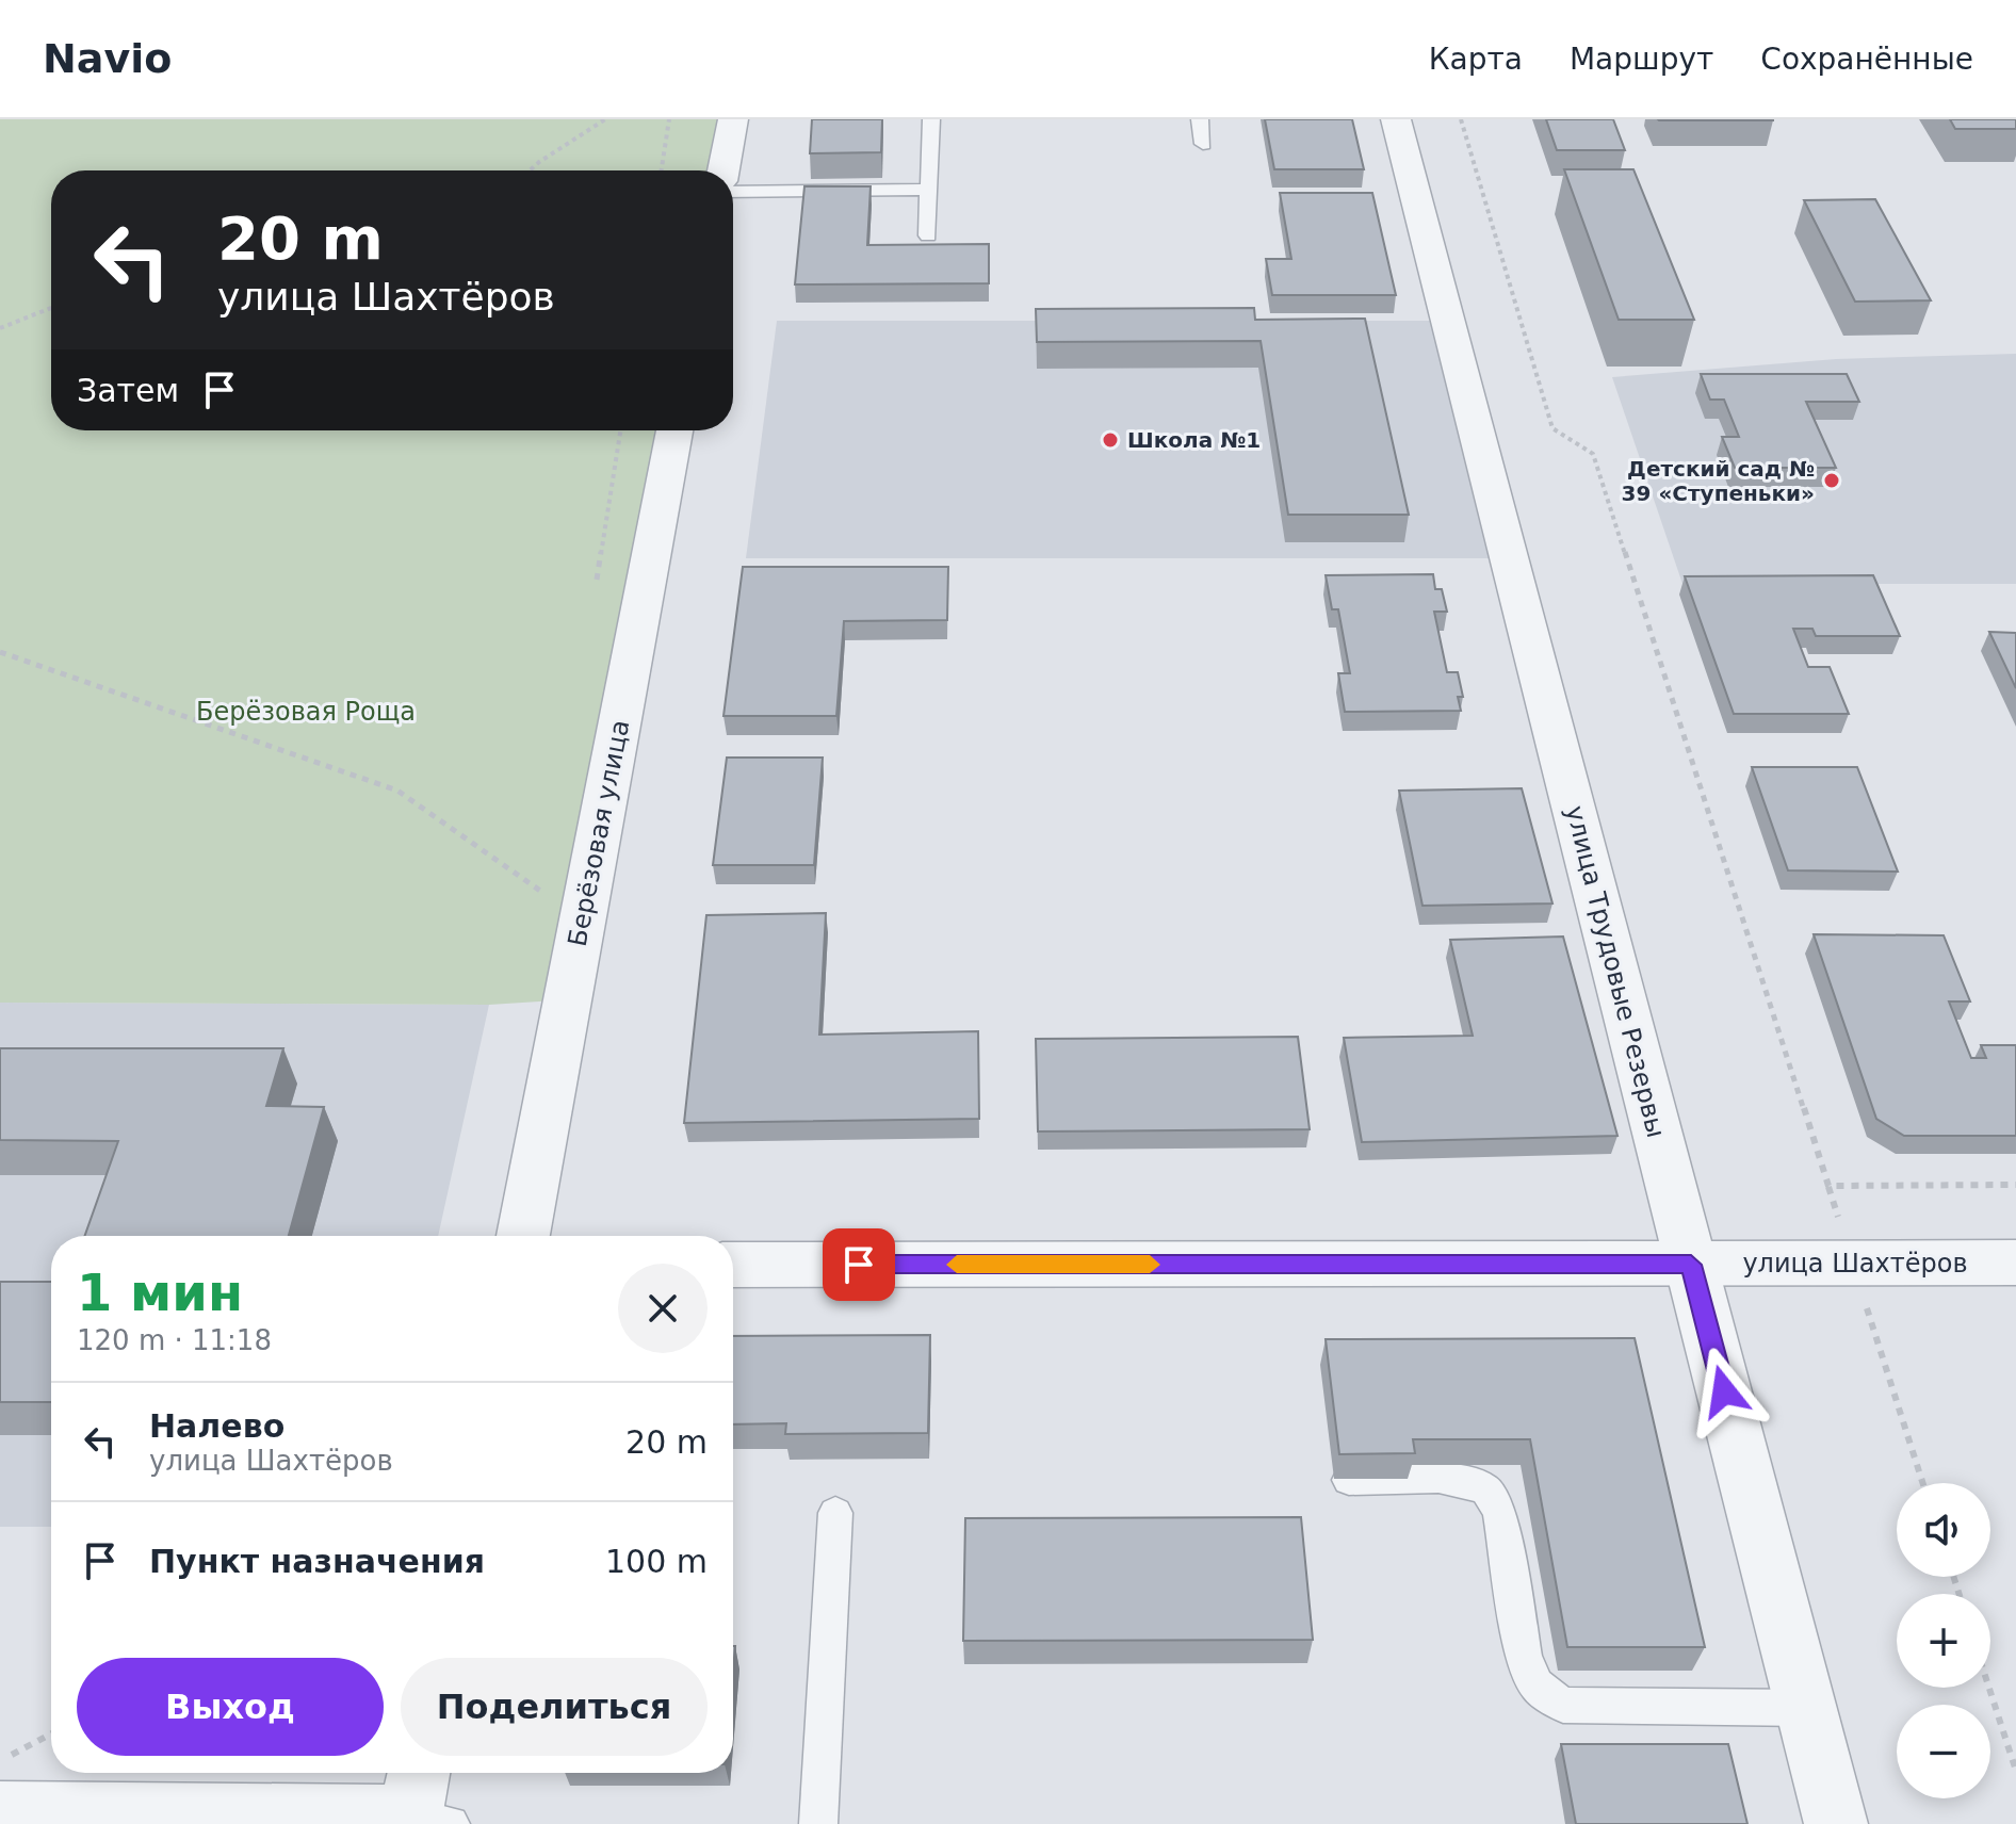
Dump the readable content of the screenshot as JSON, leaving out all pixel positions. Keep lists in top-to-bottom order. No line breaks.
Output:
{"streets":{"street":["Берёзовая улица","улица Трудовые Резервы","улица Шахтёров"]},"crossings":[["улица Трудовые Резервы","улица Шахтёров"]],"parks":["Берёзовая Роща"],"places":["Школа №1","Детский сад № 39 «Ступеньки»"],"page":{"header":"Navio","nav":["Карта","Маршрут","Сохранённые"],"turn":["20 m","улица Шахтёров"],"then":"Затем","heading":["1 мин","120 m · 11:18"],"list":[{"name":"Налево","note":"улица Шахтёров","value":"20 m"},{"name":"Пункт назначения","value":"100 m"}],"map_buttons":["+","−"],"buttons":["Выход","Поделиться"]}}
